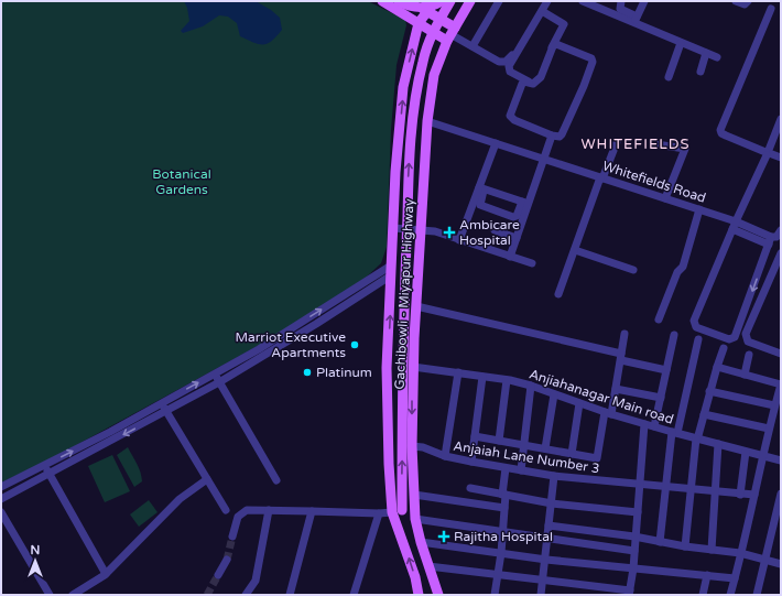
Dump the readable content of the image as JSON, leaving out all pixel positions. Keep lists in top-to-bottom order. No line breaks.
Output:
{"streets":{"main road":["Gachibowli - Miyapur Highway"],"street":["Whitefields Road","Anjiahanagar Main road","Anjaiah Lane Number 3"]},"crossings":[["Whitefields Road","Gachibowli - Miyapur Highway"],["Gachibowli - Miyapur Highway","Anjiahanagar Main road"],["Gachibowli - Miyapur Highway","Anjaiah Lane Number 3"]],"districts":["WHITEFIELDS"],"parks":["Botanical Gardens"],"places":{"health":["Ambicare Hospital","Rajitha Hospital"],"other":["Marriot Executive Apartments","Platinum"]},"north":"top"}
